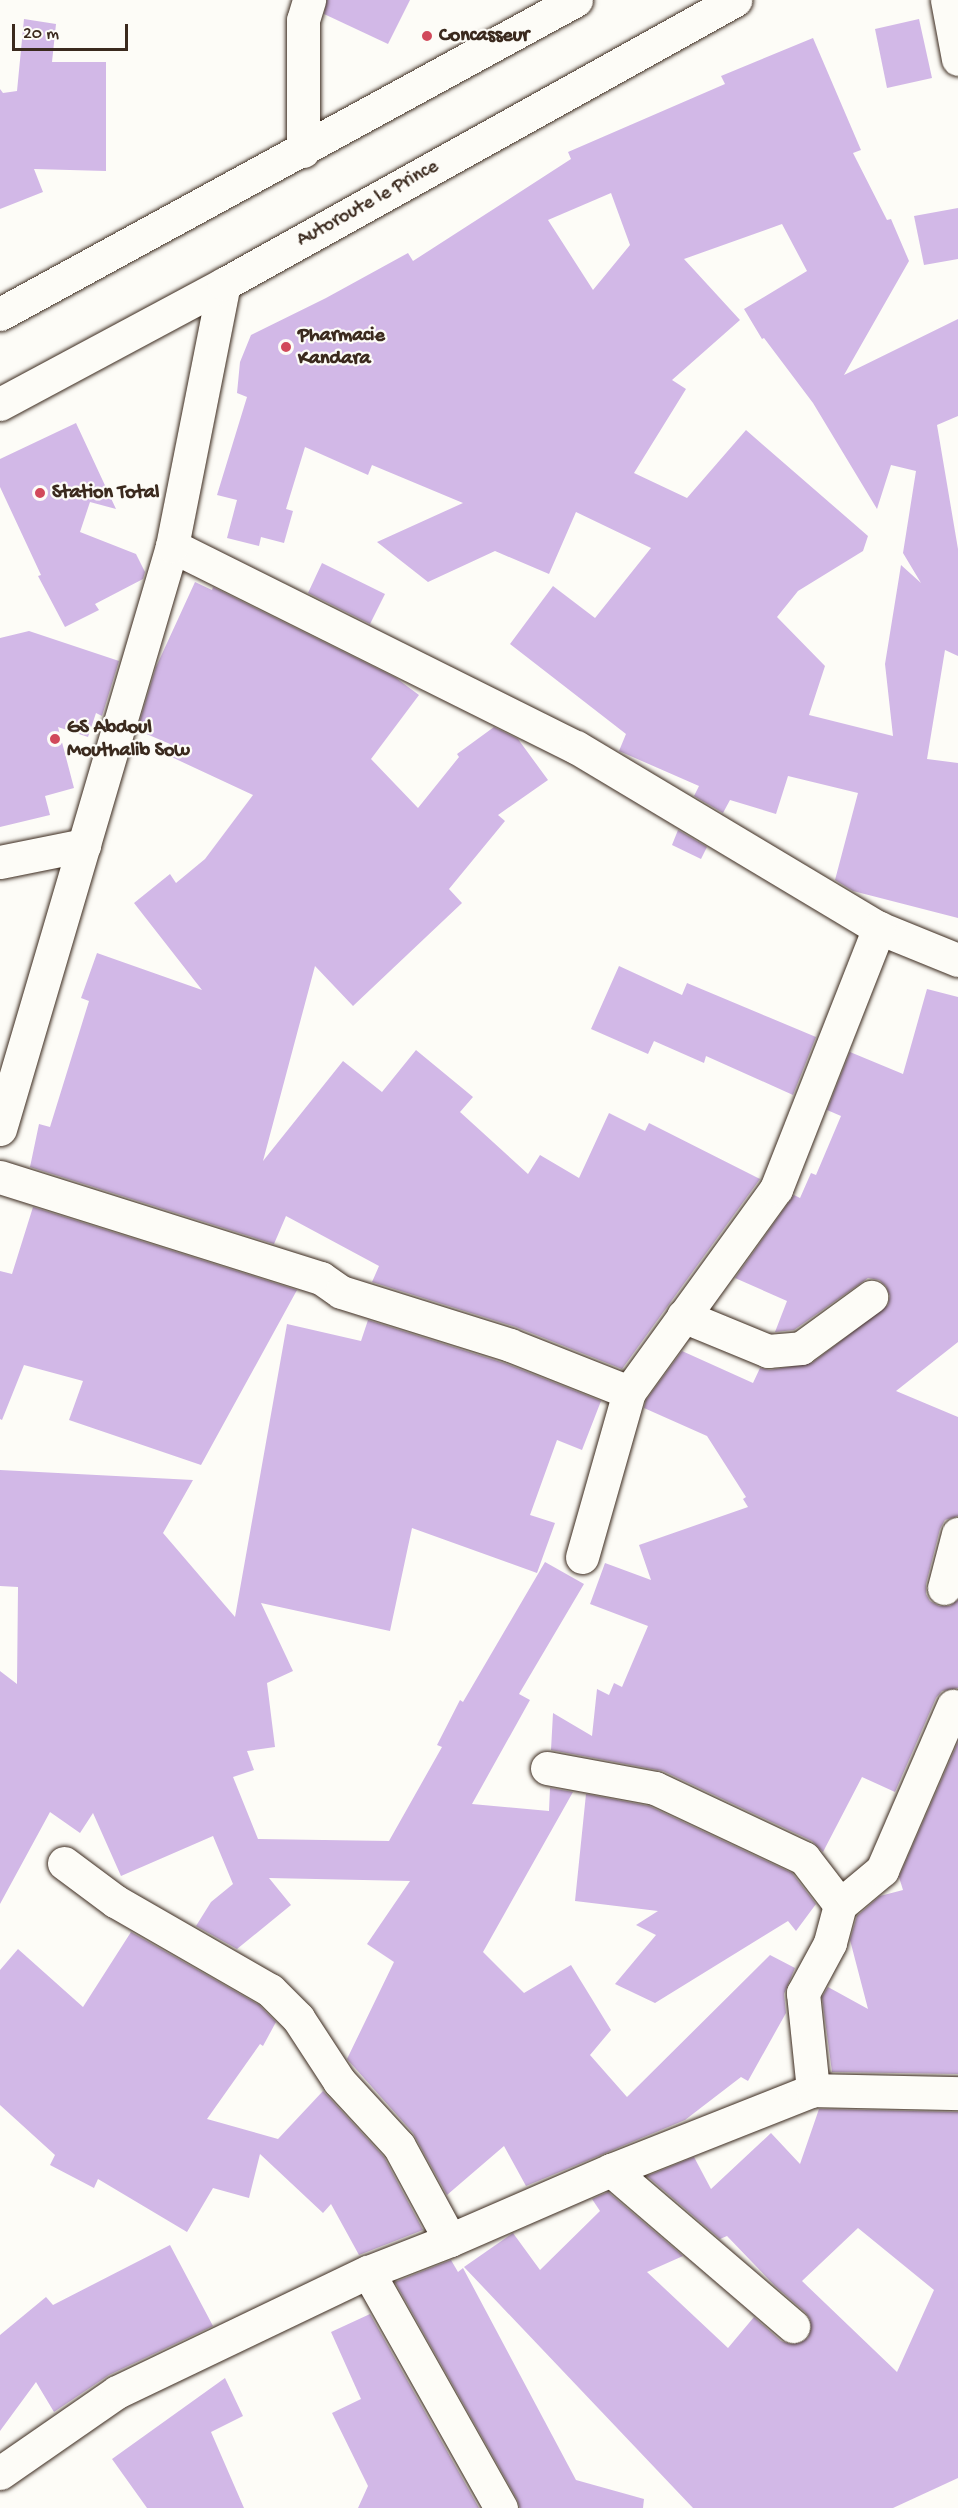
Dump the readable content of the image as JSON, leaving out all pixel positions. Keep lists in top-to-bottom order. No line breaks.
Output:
{"streets":{"street":["Autoroute le Prince"]},"places":["Concasseur","Pharmacie Kandara","Station Total","GS Abdoul Mouthalib Sow"],"scale_bar":"20 m"}
